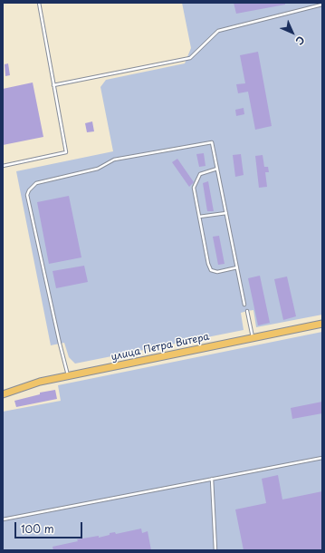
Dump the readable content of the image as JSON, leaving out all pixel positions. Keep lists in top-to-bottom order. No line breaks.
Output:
{"streets":{"main road":["улица Петра Витера"]},"scale_bar":"100 m","north":"bottom right"}
